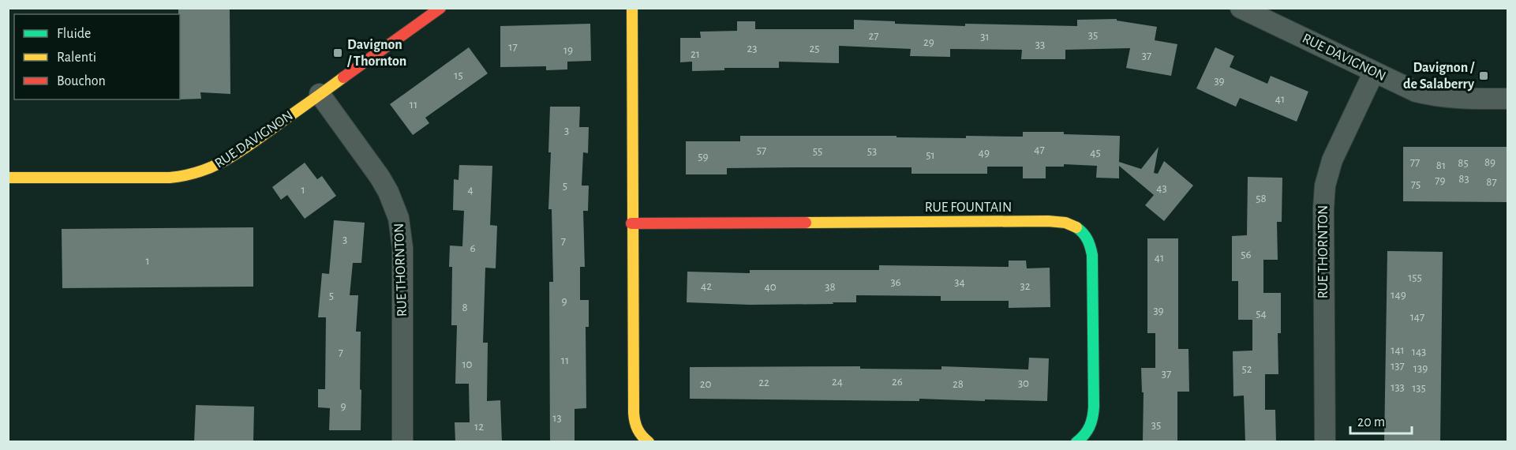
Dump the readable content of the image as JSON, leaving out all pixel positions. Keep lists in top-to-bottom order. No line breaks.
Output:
{"streets":{"street":["RUE DAVIGNON","RUE FOUNTAIN","RUE THORNTON"]},"crossings":[["RUE DAVIGNON","RUE THORNTON"]],"places":{"transit":["Davignon / Thornton","Davignon / de Salaberry"]},"house_numbers":["35","27","31","29","33","17","23","25","19","21","37","15","39","41","11","3","47","57","55","53","49","45","51","59","77","89","85","81","83","79","87","75","5","43","1","4","58","3","7","6","56","41","1","155","36","34","42","32","40","38","149","5","9","8","39","54","147","141","143","7","11","10","137","139","52","37","24","26","22","30","20","28","133","135","9","13","35","12"],"legend":["Fluide","Ralenti","Bouchon"],"scale_bar":"20 m"}
